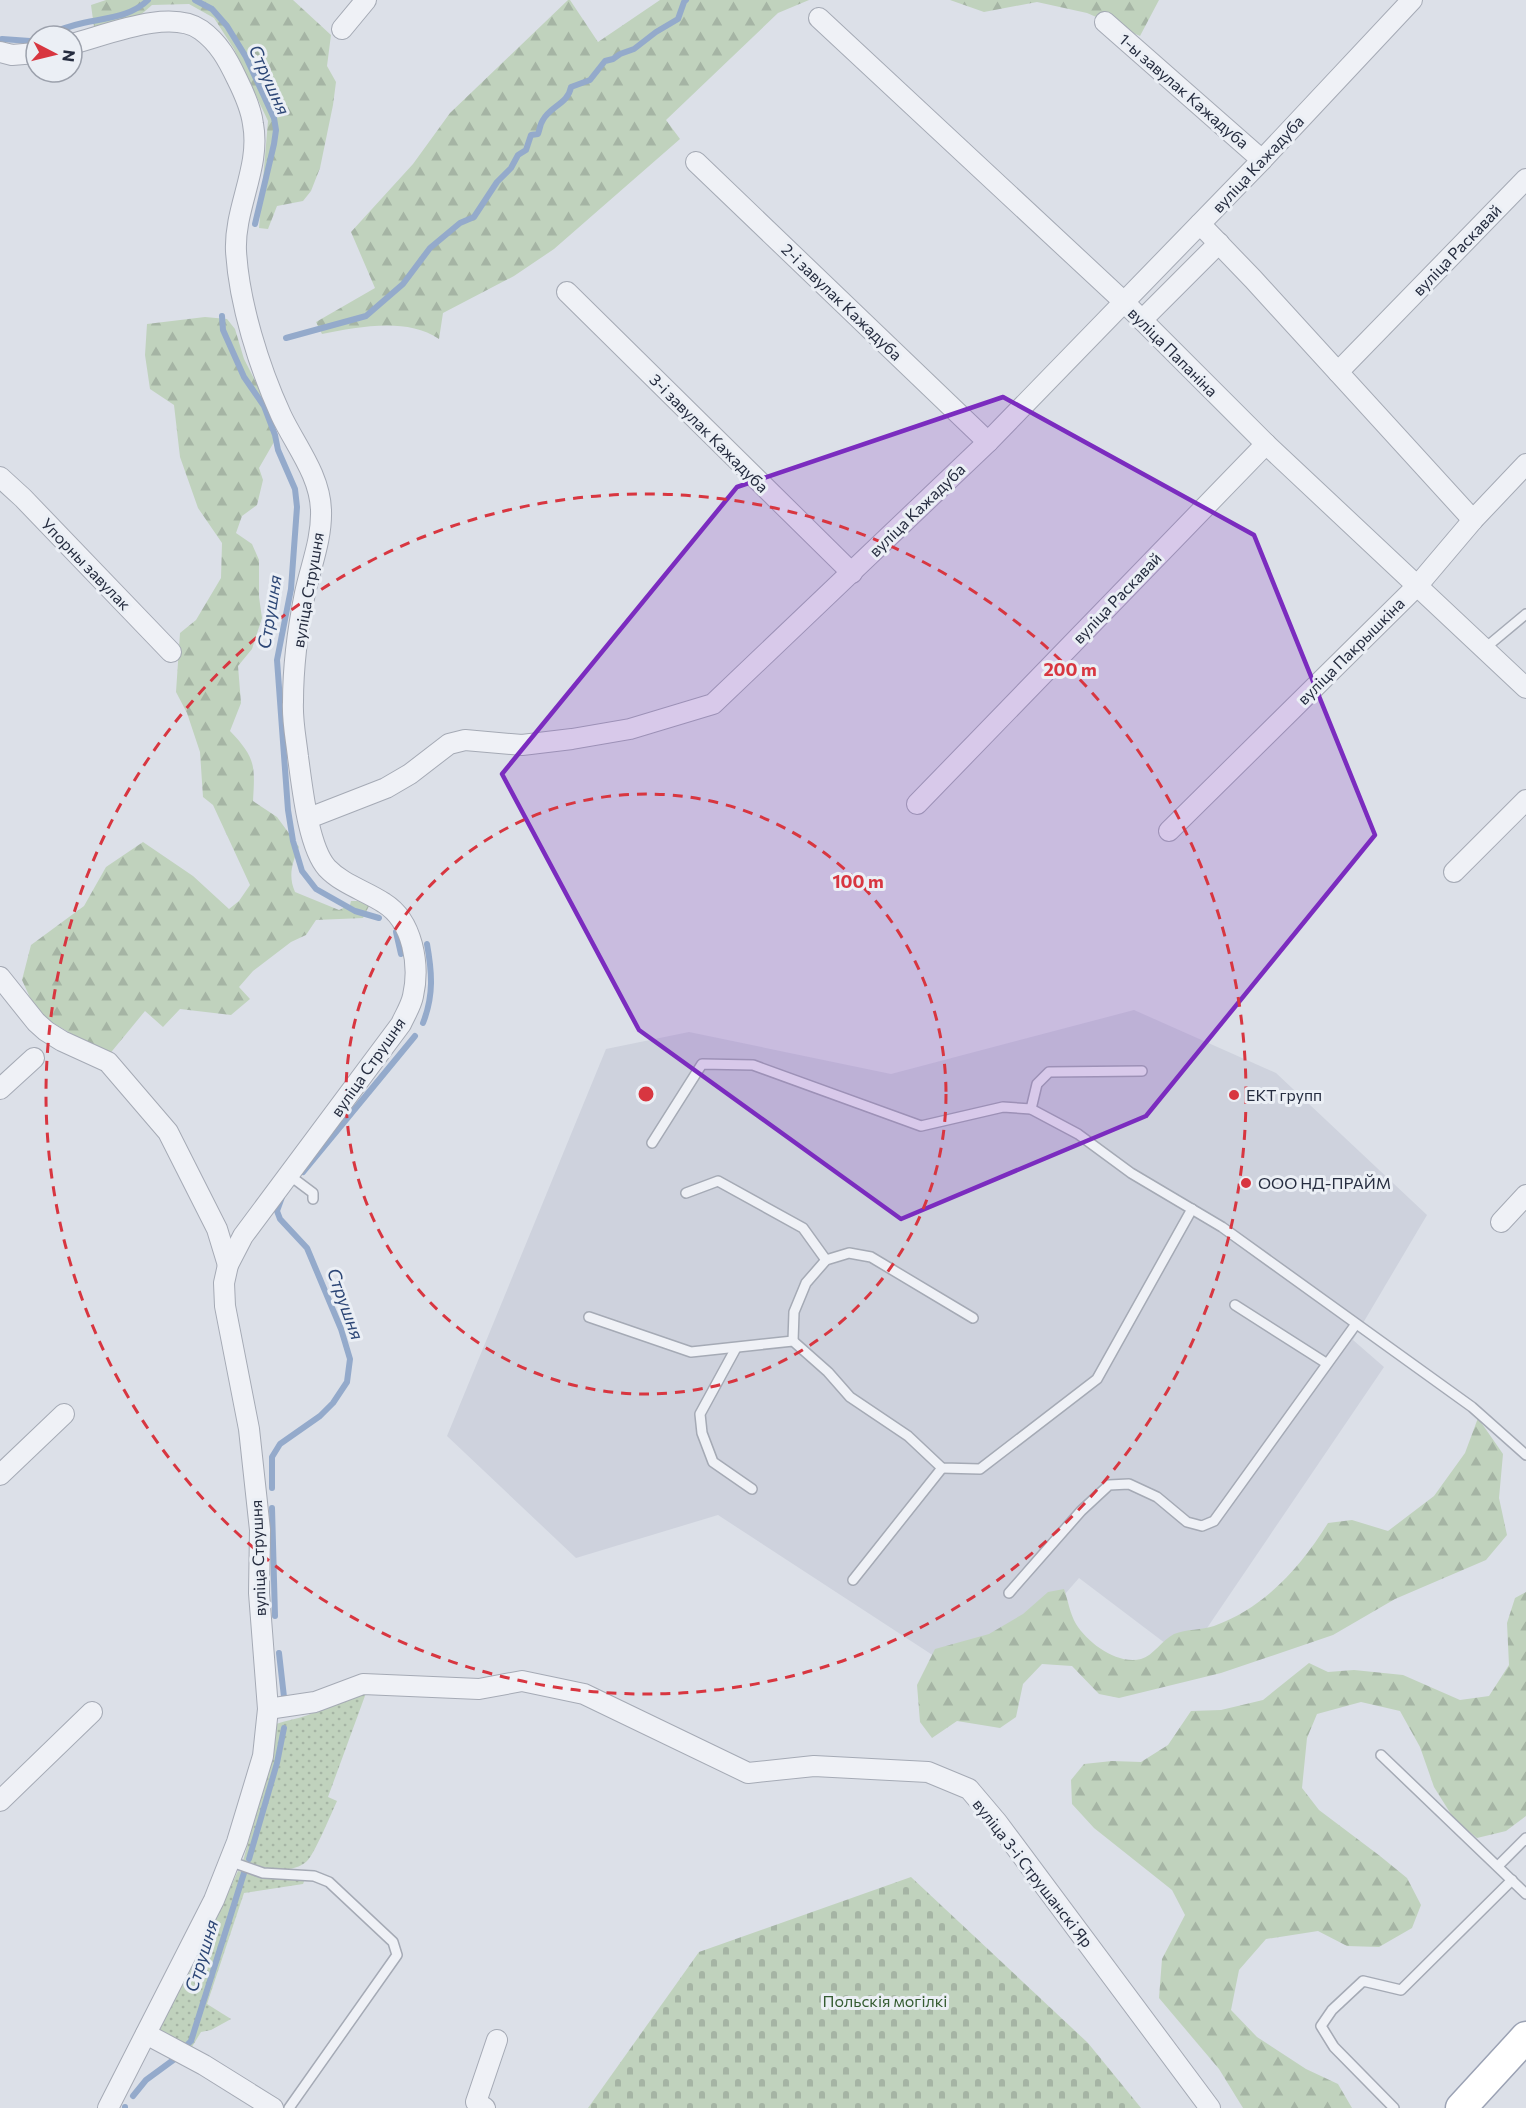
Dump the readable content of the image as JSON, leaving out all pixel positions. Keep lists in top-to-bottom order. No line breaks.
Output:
{"streets":{"street":["1-ы завулак Кажадуба","вуліца Кажадуба","вуліца Раскавай","2-і завулак Кажадуба","вуліца Папаніна","3-і завулак Кажадуба","Упорны завулак","вуліца Струшня","вуліца Пакрышкіна","вуліца 3-і Струшанскі Яр"]},"crossings":[["1-ы завулак Кажадуба","вуліца Кажадуба"],["вуліца Кажадуба","2-і завулак Кажадуба"],["вуліца Кажадуба","вуліца Папаніна"],["вуліца Кажадуба","3-і завулак Кажадуба"],["вуліца Кажадуба","вуліца Струшня"],["вуліца Раскавай","вуліца Папаніна"],["вуліца Папаніна","вуліца Пакрышкіна"],["вуліца Струшня","вуліца 3-і Струшанскі Яр"]],"water":["Струшня"],"parks":["Польскія могілкі"],"places":["ЕКТ групп","ООО НД-ПРАЙМ"],"north":"right","rings":["200 m","100 m"]}
